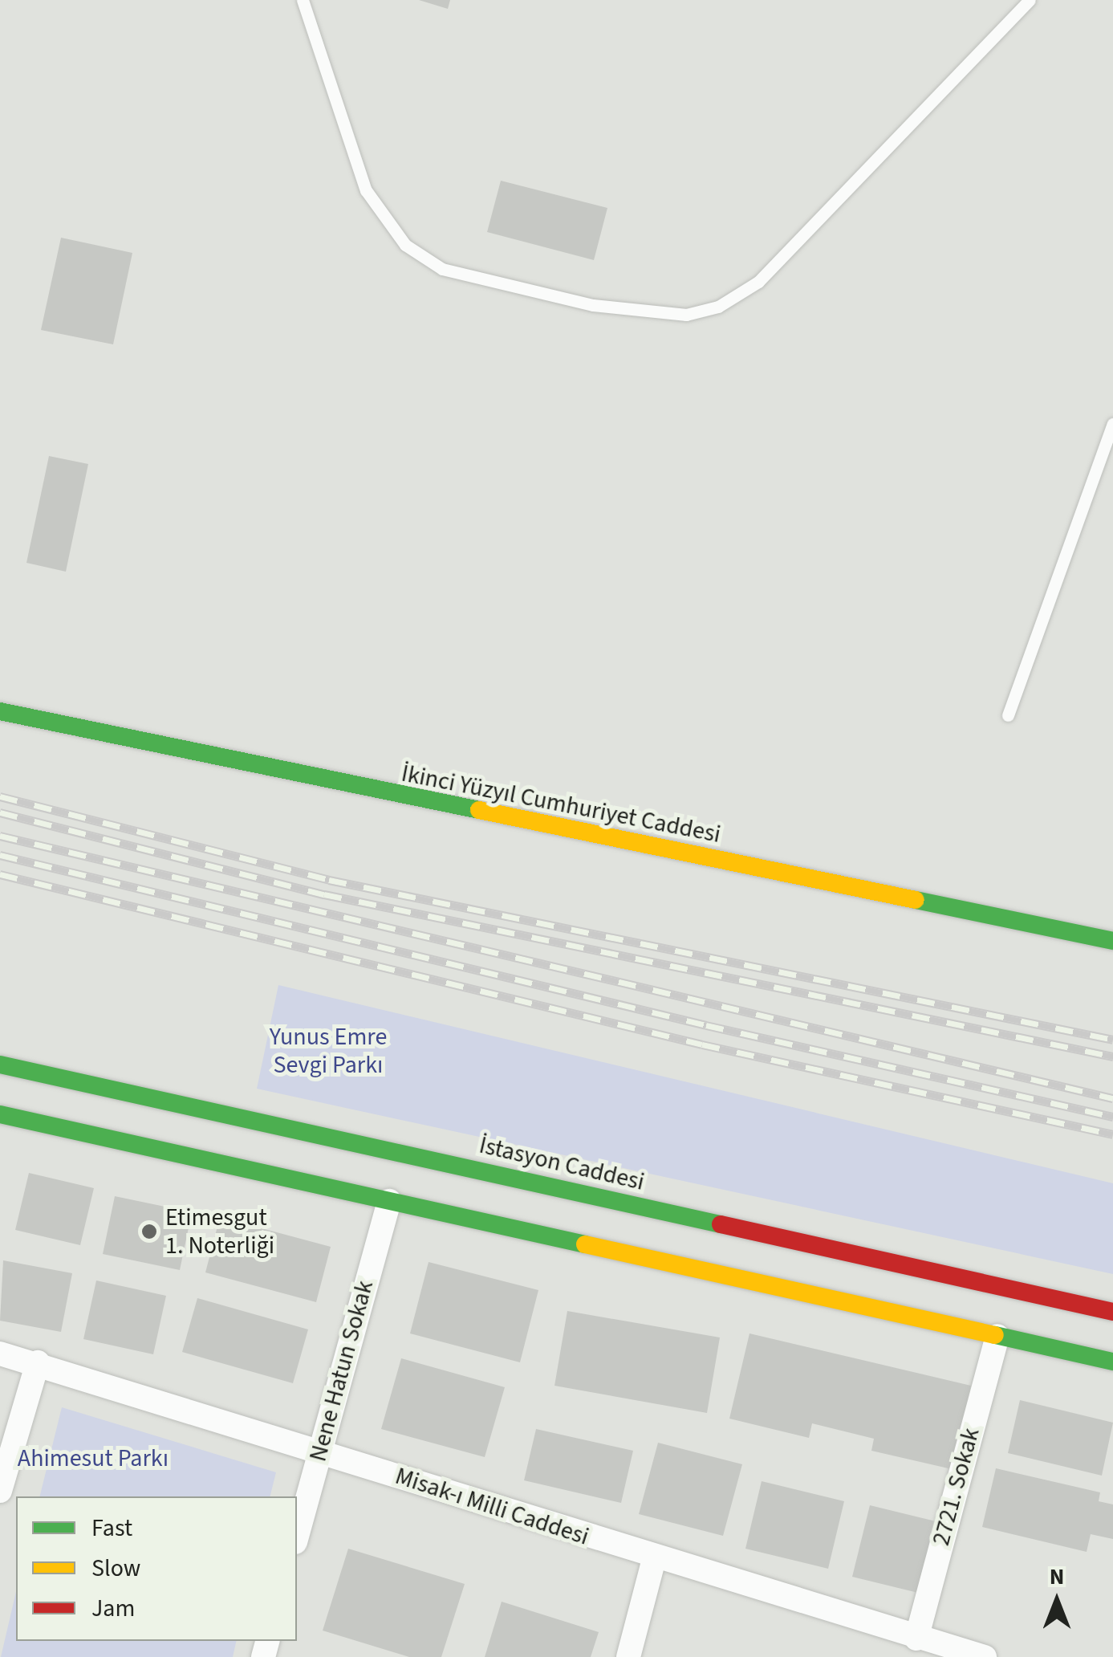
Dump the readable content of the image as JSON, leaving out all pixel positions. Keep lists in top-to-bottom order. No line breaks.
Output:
{"streets":{"main road":["İkinci Yüzyıl Cumhuriyet Caddesi","İstasyon Caddesi"],"street":["Nene Hatun Sokak","2721. Sokak","Misak-ı Milli Caddesi"]},"crossings":[["Nene Hatun Sokak","Misak-ı Milli Caddesi"],["2721. Sokak","Misak-ı Milli Caddesi"]],"parks":["Yunus Emre Sevgi Parkı","Ahimesut Parkı"],"places":["Etimesgut 1. Noterliği"],"legend":["Fast","Slow","Jam"],"north":"top"}
